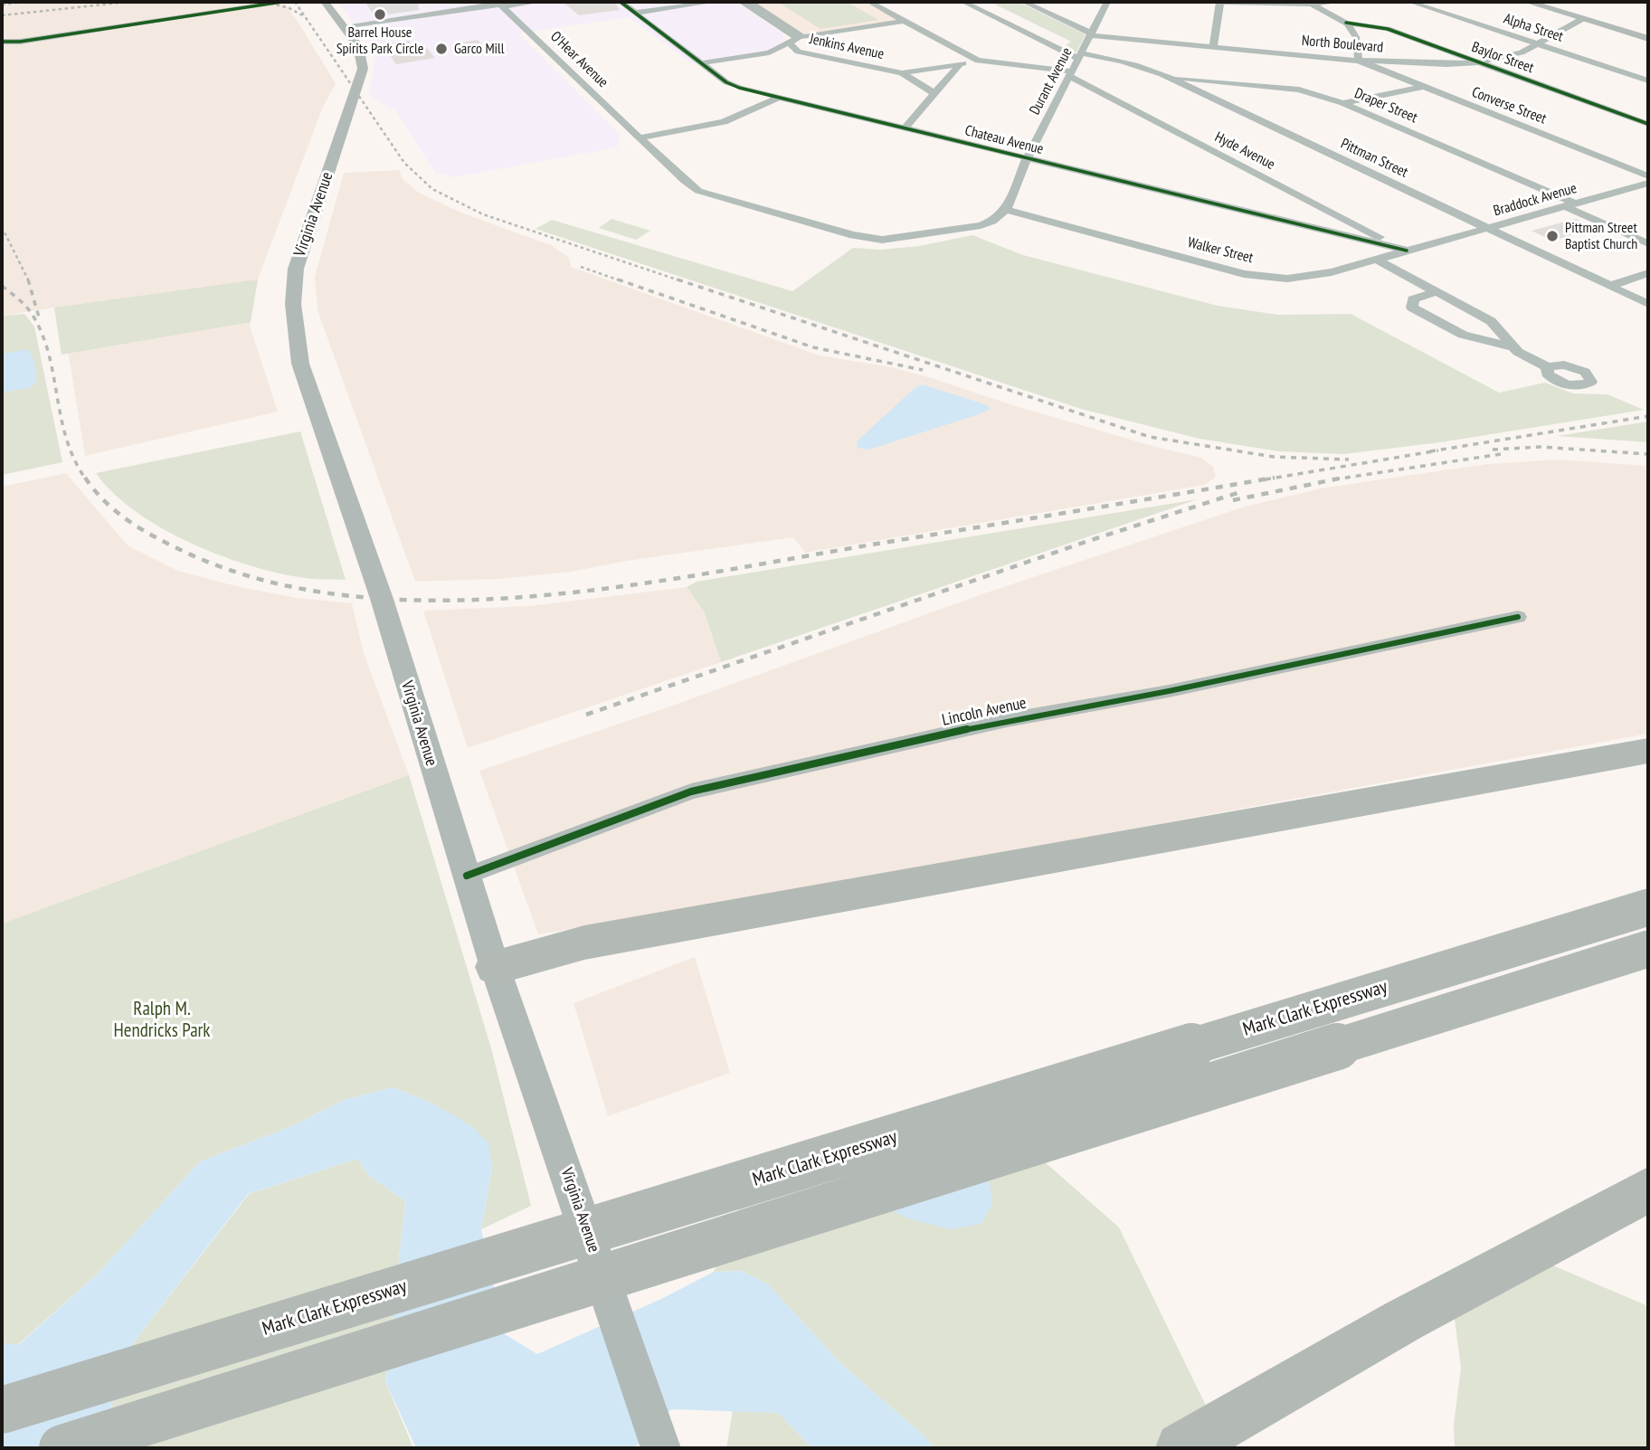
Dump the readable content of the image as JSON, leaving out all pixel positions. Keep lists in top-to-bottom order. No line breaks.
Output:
{"streets":{"highway":["Mark Clark Expressway"],"main road":["Virginia Avenue"],"street":["Alpha Street","North Boulevard","Jenkins Avenue","Baylor Street","O'Hear Avenue","Durant Avenue","Draper Street","Converse Street","Chateau Avenue","Hyde Avenue","Pittman Street","Braddock Avenue","Walker Street","Lincoln Avenue"]},"crossings":[["Alpha Street","North Boulevard"],["North Boulevard","Baylor Street"],["North Boulevard","Durant Avenue"],["North Boulevard","Converse Street"],["O'Hear Avenue","Durant Avenue"],["O'Hear Avenue","Walker Street"],["Durant Avenue","Chateau Avenue"],["Durant Avenue","Hyde Avenue"],["Durant Avenue","Pittman Street"],["Durant Avenue","Walker Street"],["Draper Street","Pittman Street"],["Draper Street","Braddock Avenue"],["Chateau Avenue","Hyde Avenue"],["Chateau Avenue","Walker Street"],["Hyde Avenue","Walker Street"],["Pittman Street","Braddock Avenue"],["Braddock Avenue","Walker Street"],["Virginia Avenue","Lincoln Avenue"]],"parks":["Ralph M. Hendricks Park"],"places":["Barrel House Spirits Park Circle","Garco Mill","Pittman Street Baptist Church"]}
